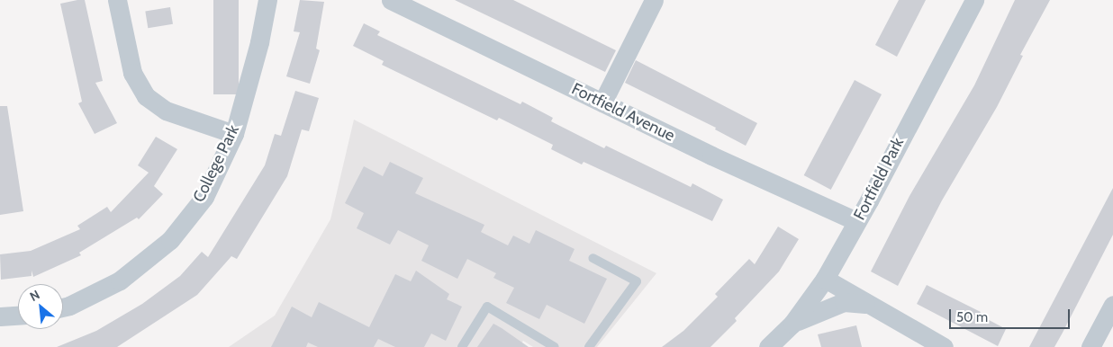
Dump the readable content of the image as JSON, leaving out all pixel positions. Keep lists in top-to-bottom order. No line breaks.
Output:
{"streets":{"street":["Fortfield Avenue","College Park","Fortfield Park"]},"crossings":[["Fortfield Avenue","Fortfield Park"]],"scale_bar":"50 m","north":"top left"}
